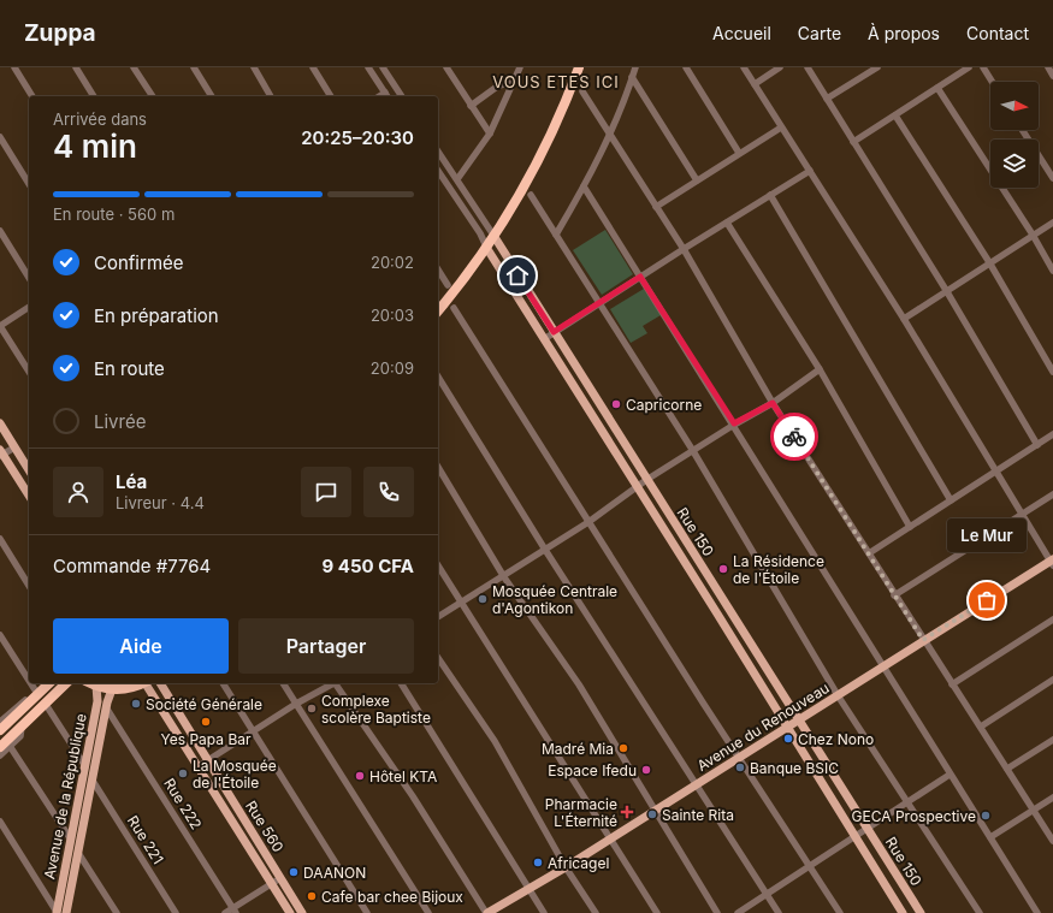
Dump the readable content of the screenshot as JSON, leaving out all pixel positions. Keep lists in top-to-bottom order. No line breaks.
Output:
{"streets":{"main road":["Rue 150","Avenue du Renouveau","Avenue de la République","Rue 560"],"street":["Rue 222","Rue 221"]},"crossings":[["Rue 150","Avenue du Renouveau"],["Avenue de la République","Rue 222"],["Avenue de la République","Rue 221"]],"districts":["VOUS ETES ICI"],"places":{"other":["Capricorne","La Résidence de l'Étoile","Mosquée Centrale d'Agontikon","Le Mur","Société Générale","Complexe scolère Baptiste","Yes Papa Bar","Chez Nono","Madré Mia","Banque BSIC","Espace Ifedu","La Mosquée de l'Étoile","Hôtel KTA","Sainte Rita","GECA Prospective","Africagel","DAANON","Cafe bar chee Bijoux"],"health":["Pharmacie L'Éternité"]},"north":"right","page":{"header":"Zuppa","nav":["Accueil","Carte","À propos","Contact"],"heading":["4 min","Arrivée dans","20:25–20:30"],"panel":["Léa","Livreur · 4.4","Commande #7764","9 450 CFA"],"bar":"En route · 560 m","list":[["Confirmée","20:02"],["En préparation","20:03"],["En route","20:09"],"Livrée"],"bubble":"Le Mur","buttons":["Aide","Partager"]}}
